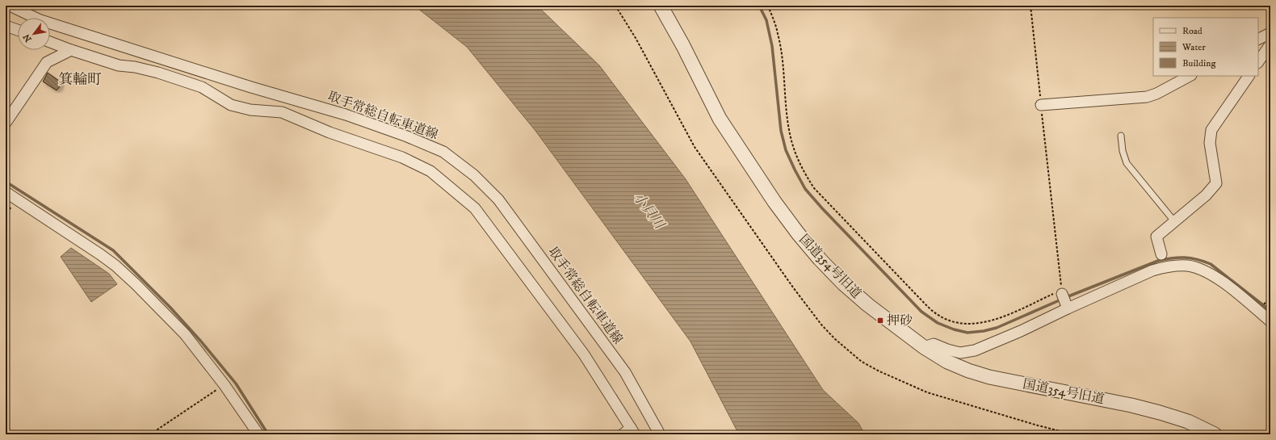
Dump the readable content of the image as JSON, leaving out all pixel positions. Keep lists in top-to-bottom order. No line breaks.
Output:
{"streets":{"street":["取手常総自転車道線","国道354号旧道"]},"districts":["箕輪町"],"water":["小貝川"],"places":{"transit":["押砂"]},"legend":["Road","Water","Building"],"north":"bottom left"}
